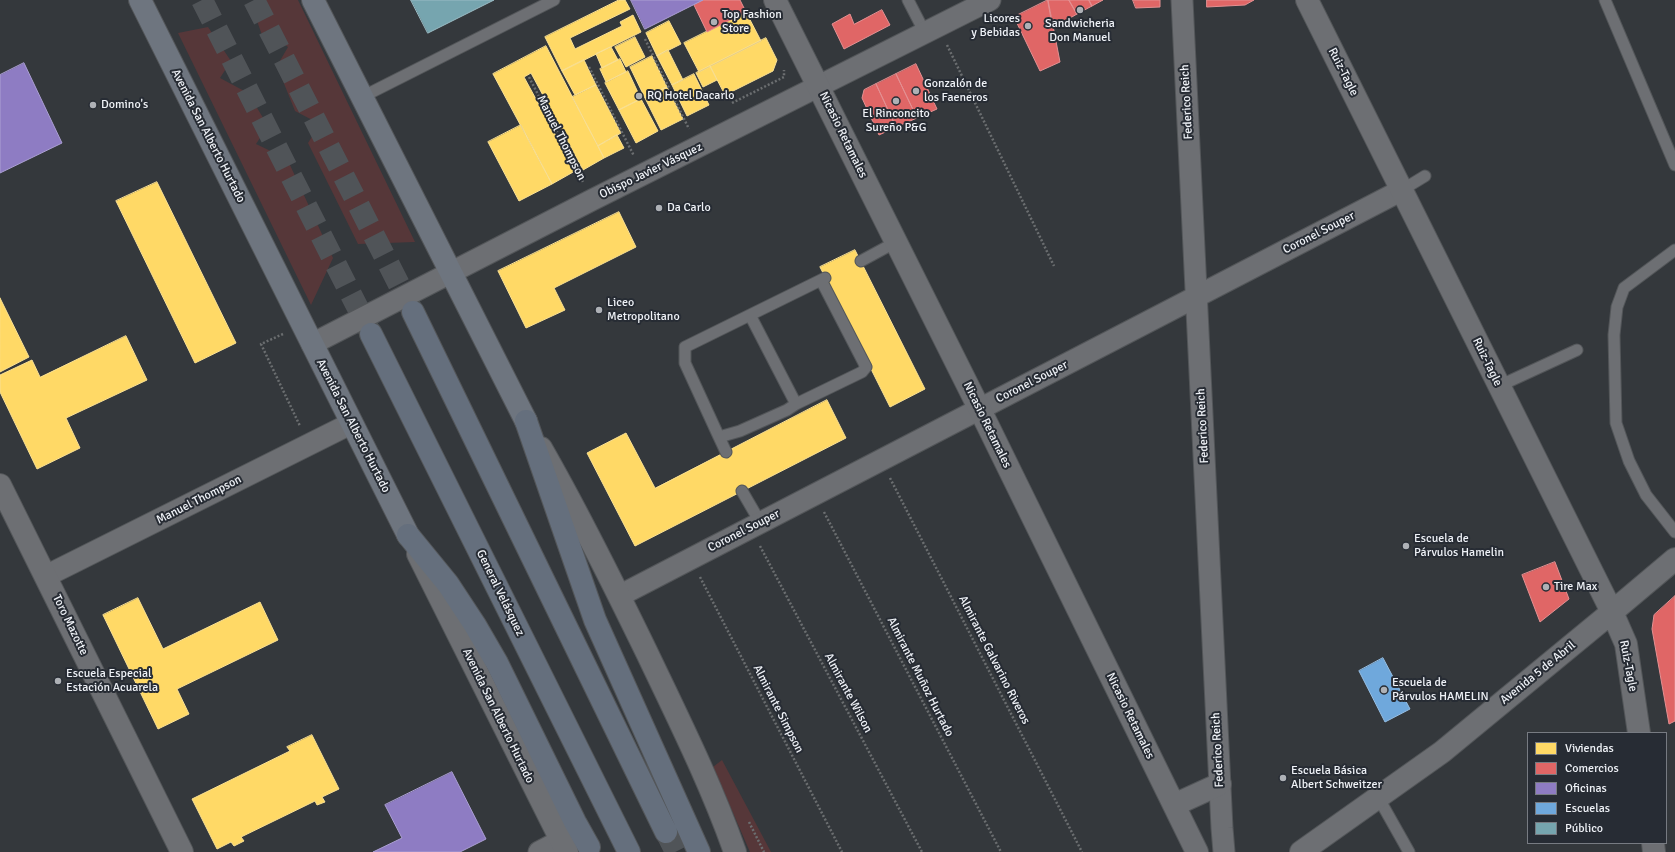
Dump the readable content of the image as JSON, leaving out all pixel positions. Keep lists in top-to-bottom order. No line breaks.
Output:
{"streets":{"highway":["General Velásquez"],"main road":["Avenida San Alberto Hurtado"],"street":["Ruiz-Tagle","Federico Reich","Nicasio Retamales","Manuel Thompson","Obispo Javier Vásquez","Coronel Souper","Toro Mazotte","Avenida 5 de Abril"],"path":["Almirante Galvarino Riveros","Almirante Muñoz Hurtado","Almirante Wilson","Almirante Simpson"]},"crossings":[["Ruiz-Tagle","Coronel Souper"],["Ruiz-Tagle","Avenida 5 de Abril"],["Federico Reich","Coronel Souper"],["Nicasio Retamales","Obispo Javier Vásquez"],["Nicasio Retamales","Coronel Souper"],["Avenida San Alberto Hurtado","Manuel Thompson"],["Avenida San Alberto Hurtado","Obispo Javier Vásquez"],["Manuel Thompson","Obispo Javier Vásquez"],["Manuel Thompson","Toro Mazotte"]],"places":["Sandwicheria Don Manuel","Top Fashion Store","Licores y Bebidas","Gonzalón de los Faeneros","RQ Hotel Dacarlo","El Rinconcito Sureño P&G","Domino's","Da Carlo","Liceo Metropolitano","Escuela de Párvulos Hamelin","Tire Max","Escuela Especial Estación Acuarela","Escuela de Párvulos HAMELIN","Escuela Básica Albert Schweitzer"],"legend":["Viviendas","Comercios","Oficinas","Escuelas","Público"]}
